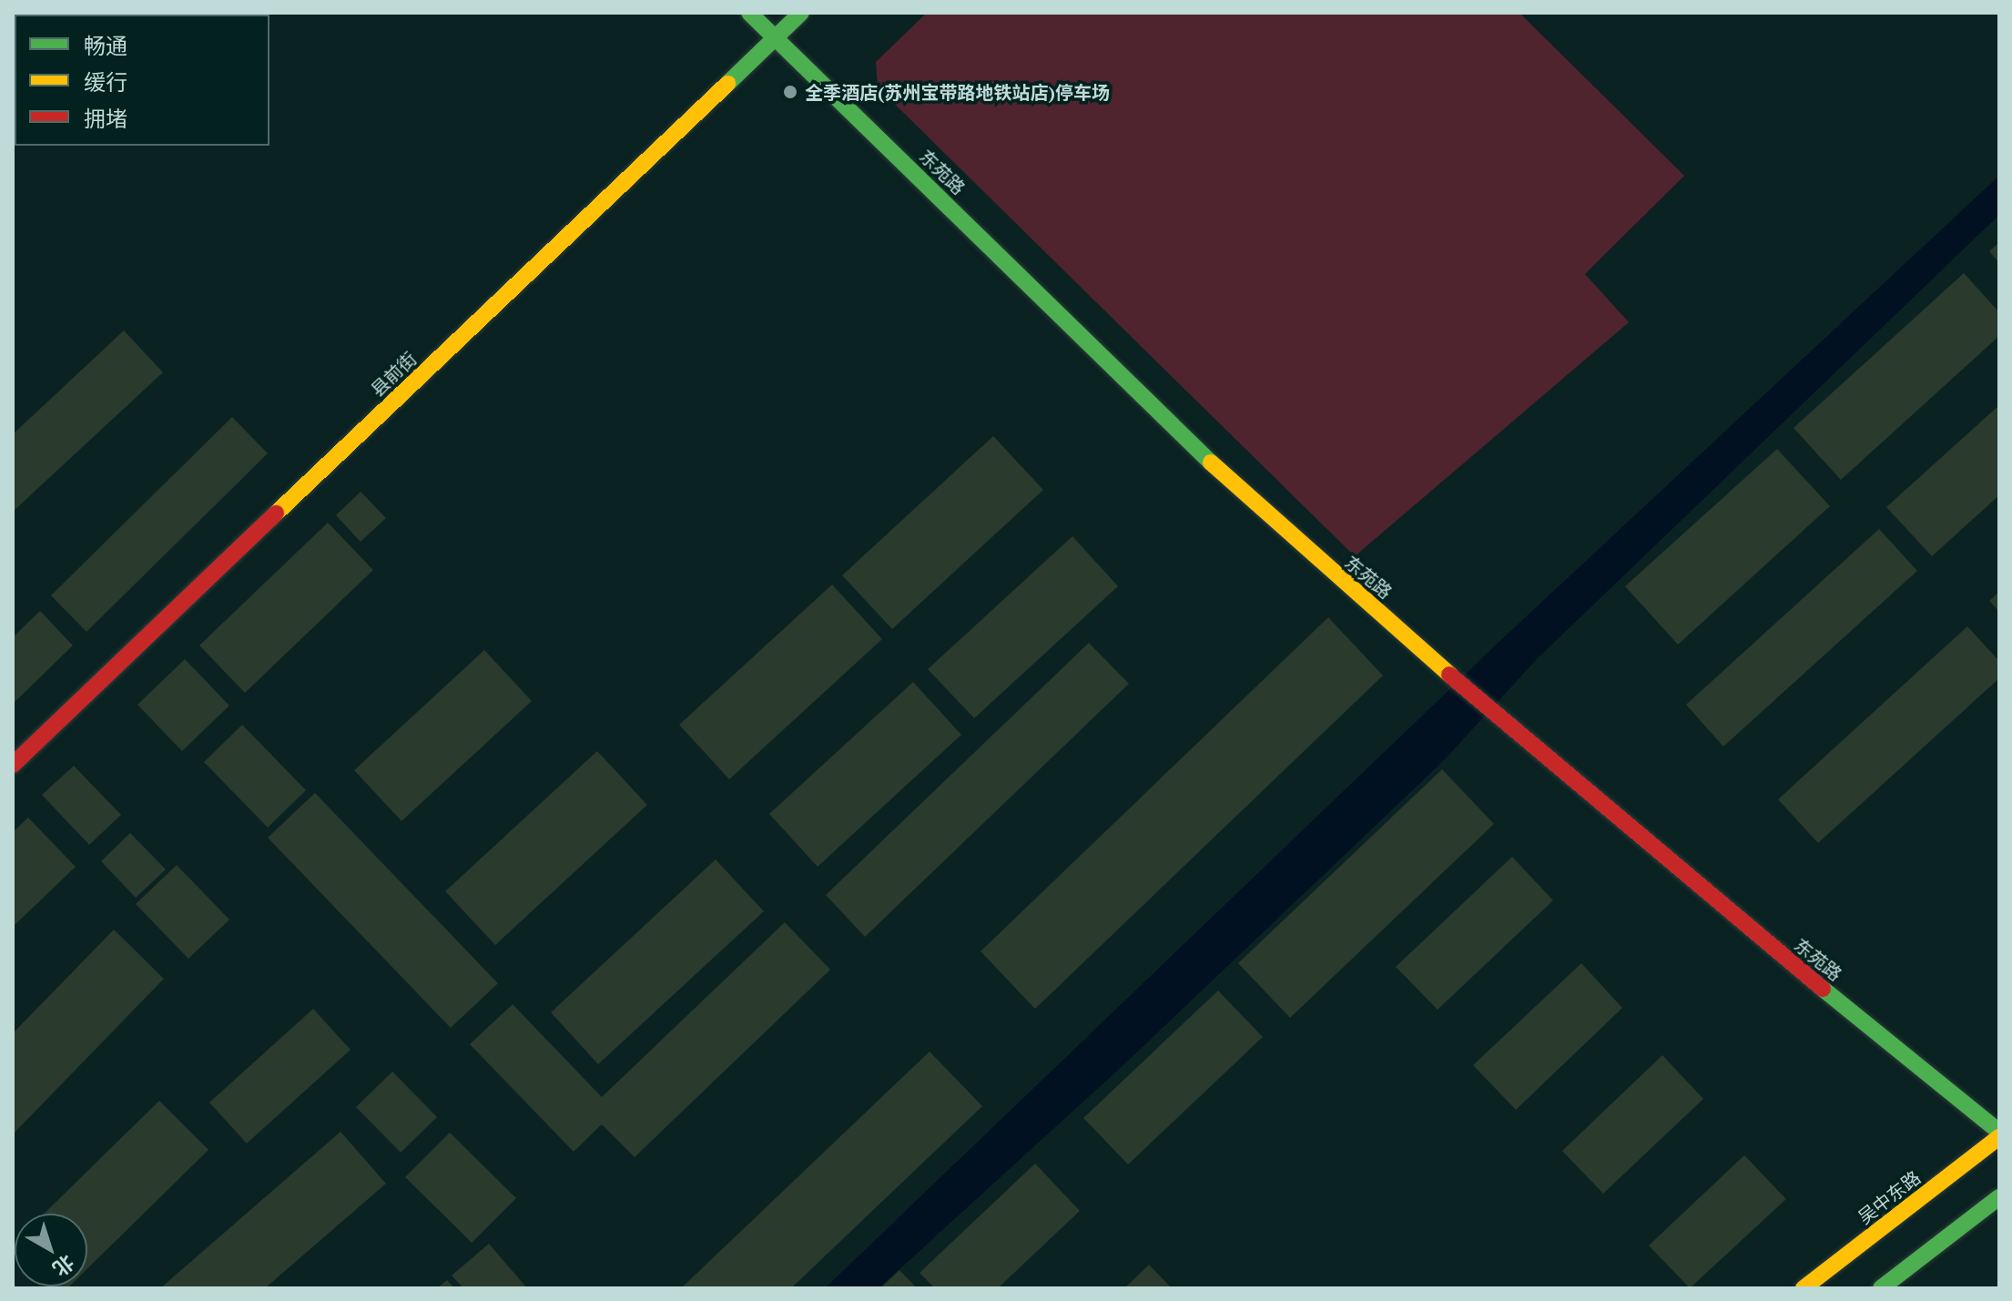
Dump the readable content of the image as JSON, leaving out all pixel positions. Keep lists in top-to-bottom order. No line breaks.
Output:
{"streets":{"street":["东苑路","县前街","吴中东路"]},"crossings":[["东苑路","县前街"]],"places":["全季酒店(苏州宝带路地铁站店)停车场"],"legend":["畅通","缓行","拥堵"],"north":"bottom right"}
